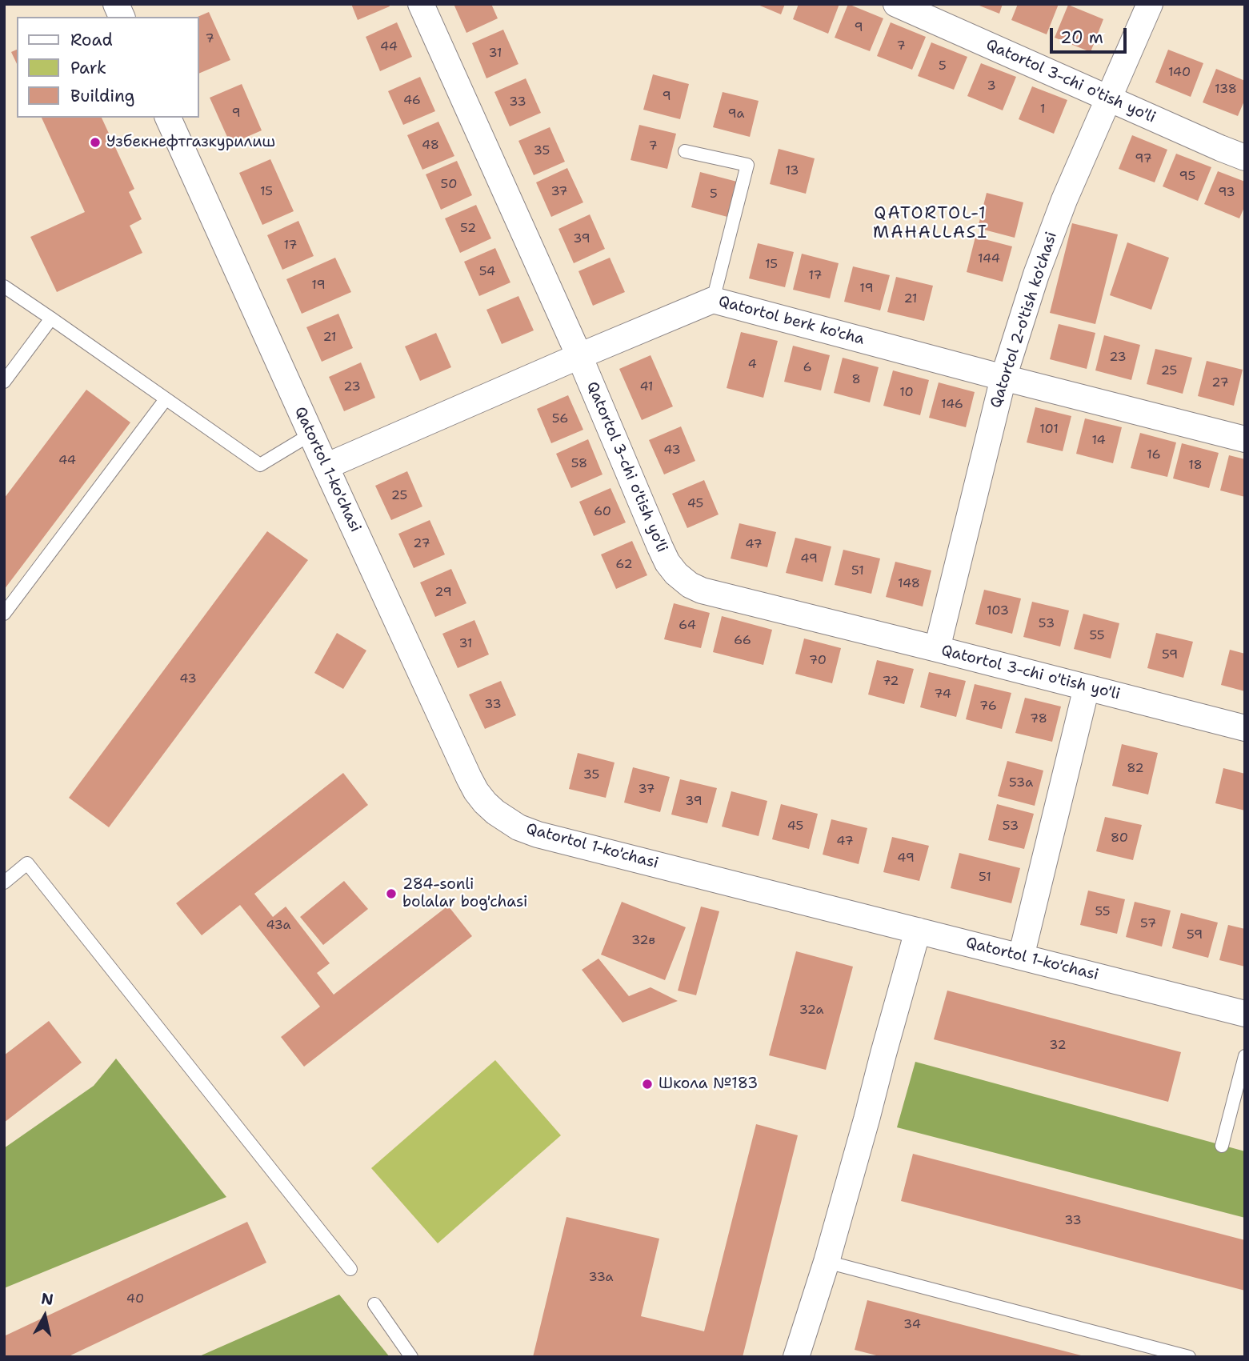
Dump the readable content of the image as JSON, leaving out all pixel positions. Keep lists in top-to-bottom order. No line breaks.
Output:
{"streets":{"street":["Qatortol 3-chi o'tish yo'li","Qatortol 2-o'tish ko'chasi","Qatortol berk ko'cha","Qatortol 1-ko'chasi"]},"crossings":[["Qatortol 3-chi o'tish yo'li","Qatortol 2-o'tish ko'chasi"],["Qatortol 3-chi o'tish yo'li","Qatortol berk ko'cha"],["Qatortol 2-o'tish ko'chasi","Qatortol berk ko'cha"],["Qatortol berk ko'cha","Qatortol 1-ko'chasi"]],"districts":["QATORTOL-1 MAHALLASI"],"places":["Узбекнефтгазкурилиш","284-sonli bolalar bog'chasi","Школа №183"],"house_numbers":["9","7","7","44","31","5","140","3","138","9","46","33","1","9","9а","48","7","35","97","13","95","50","15","37","93","5","52","39","17","144","15","54","17","19","19","21","21","23","4","6","25","8","27","23","41","10","146","56","101","14","43","16","44","58","18","25","45","60","27","47","49","62","51","148","29","103","53","64","55","66","31","59","70","43","72","74","33","76","78","82","35","53а","37","39","45","53","80","47","49","51","55","57","43a","59","32в","32a","32","33","33a","40","34"],"legend":["Road","Park","Building"],"scale_bar":"20 m","north":"top"}
